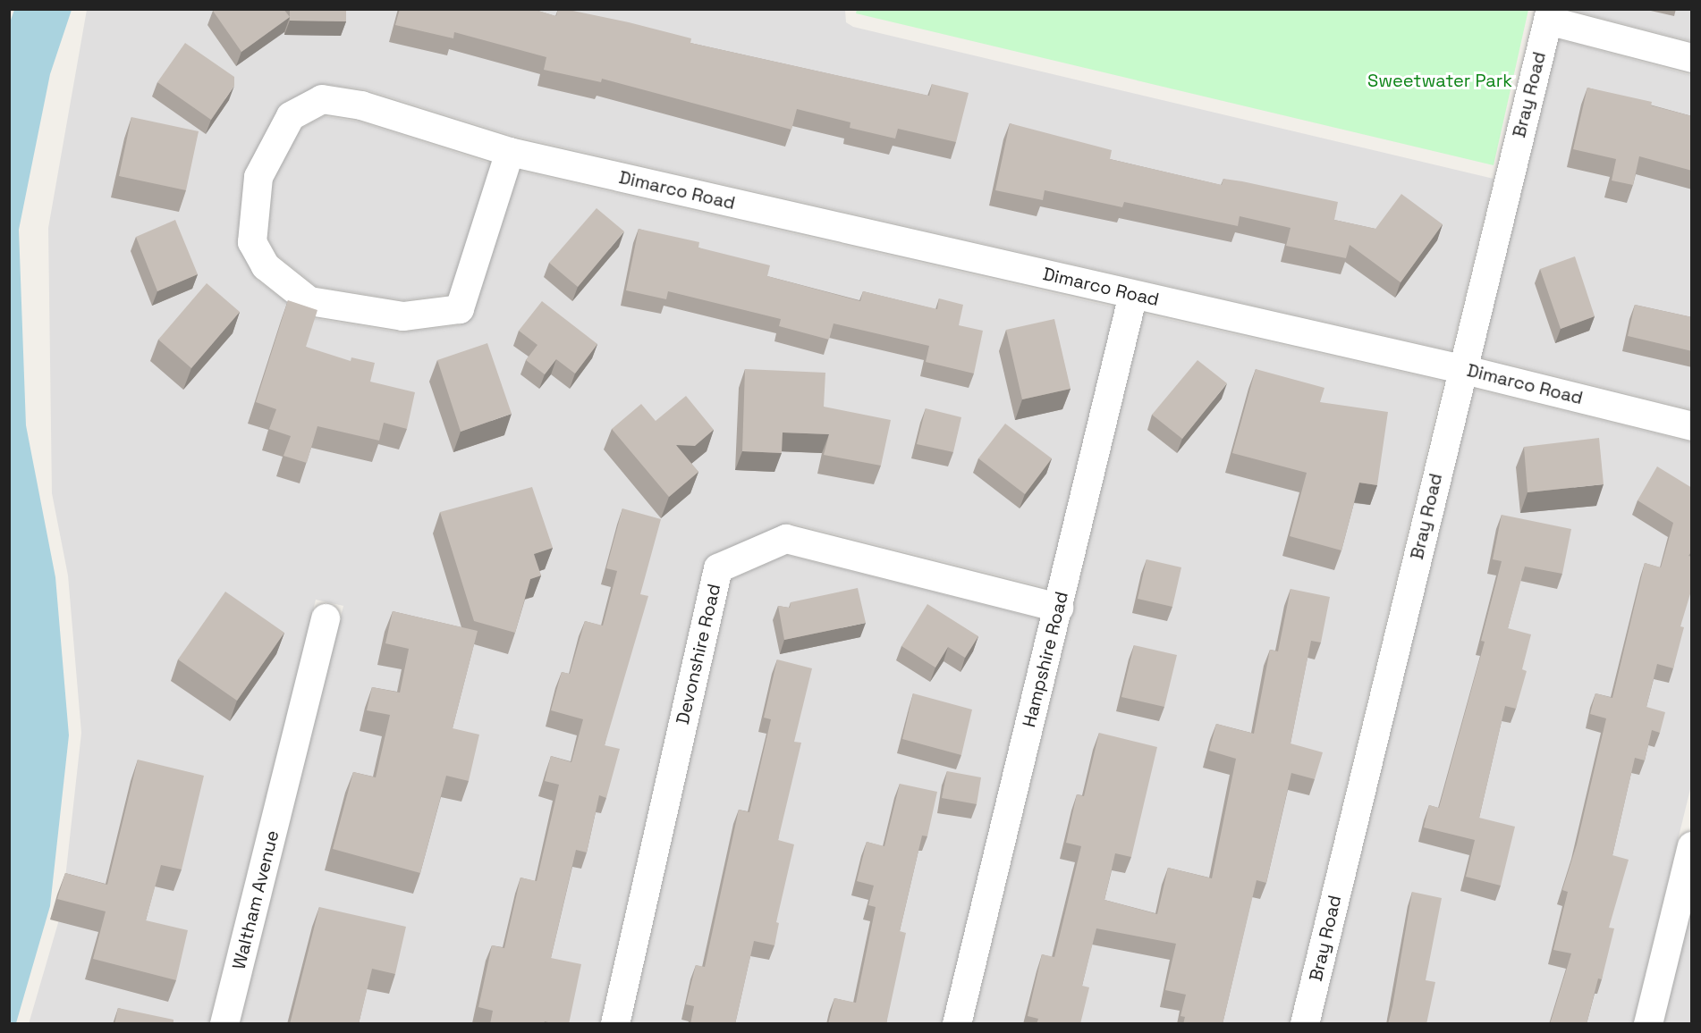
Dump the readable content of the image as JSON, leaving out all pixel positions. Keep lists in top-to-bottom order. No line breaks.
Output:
{"streets":{"street":["Bray Road","Dimarco Road","Devonshire Road","Hampshire Road","Waltham Avenue"]},"crossings":[["Bray Road","Dimarco Road"],["Dimarco Road","Hampshire Road"],["Devonshire Road","Hampshire Road"]],"parks":["Sweetwater Park"]}
